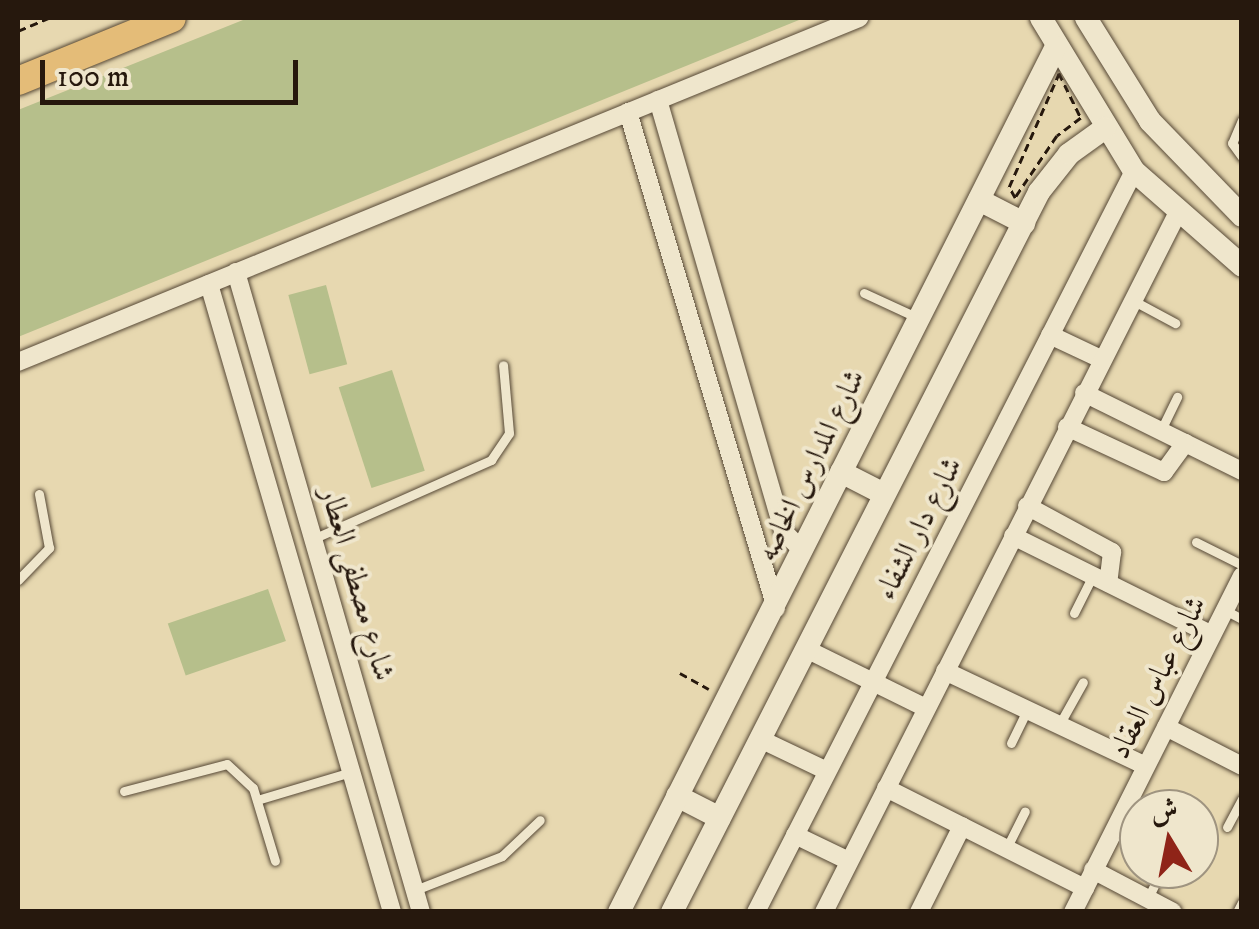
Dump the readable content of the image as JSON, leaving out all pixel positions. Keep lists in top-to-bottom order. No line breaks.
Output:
{"streets":{"street":["شارع المدارس الخاصه","شارع دار الشفاء","شارع مصطفى العطار","شارع عباس العقاد"]},"scale_bar":"100 m","north":"top"}
